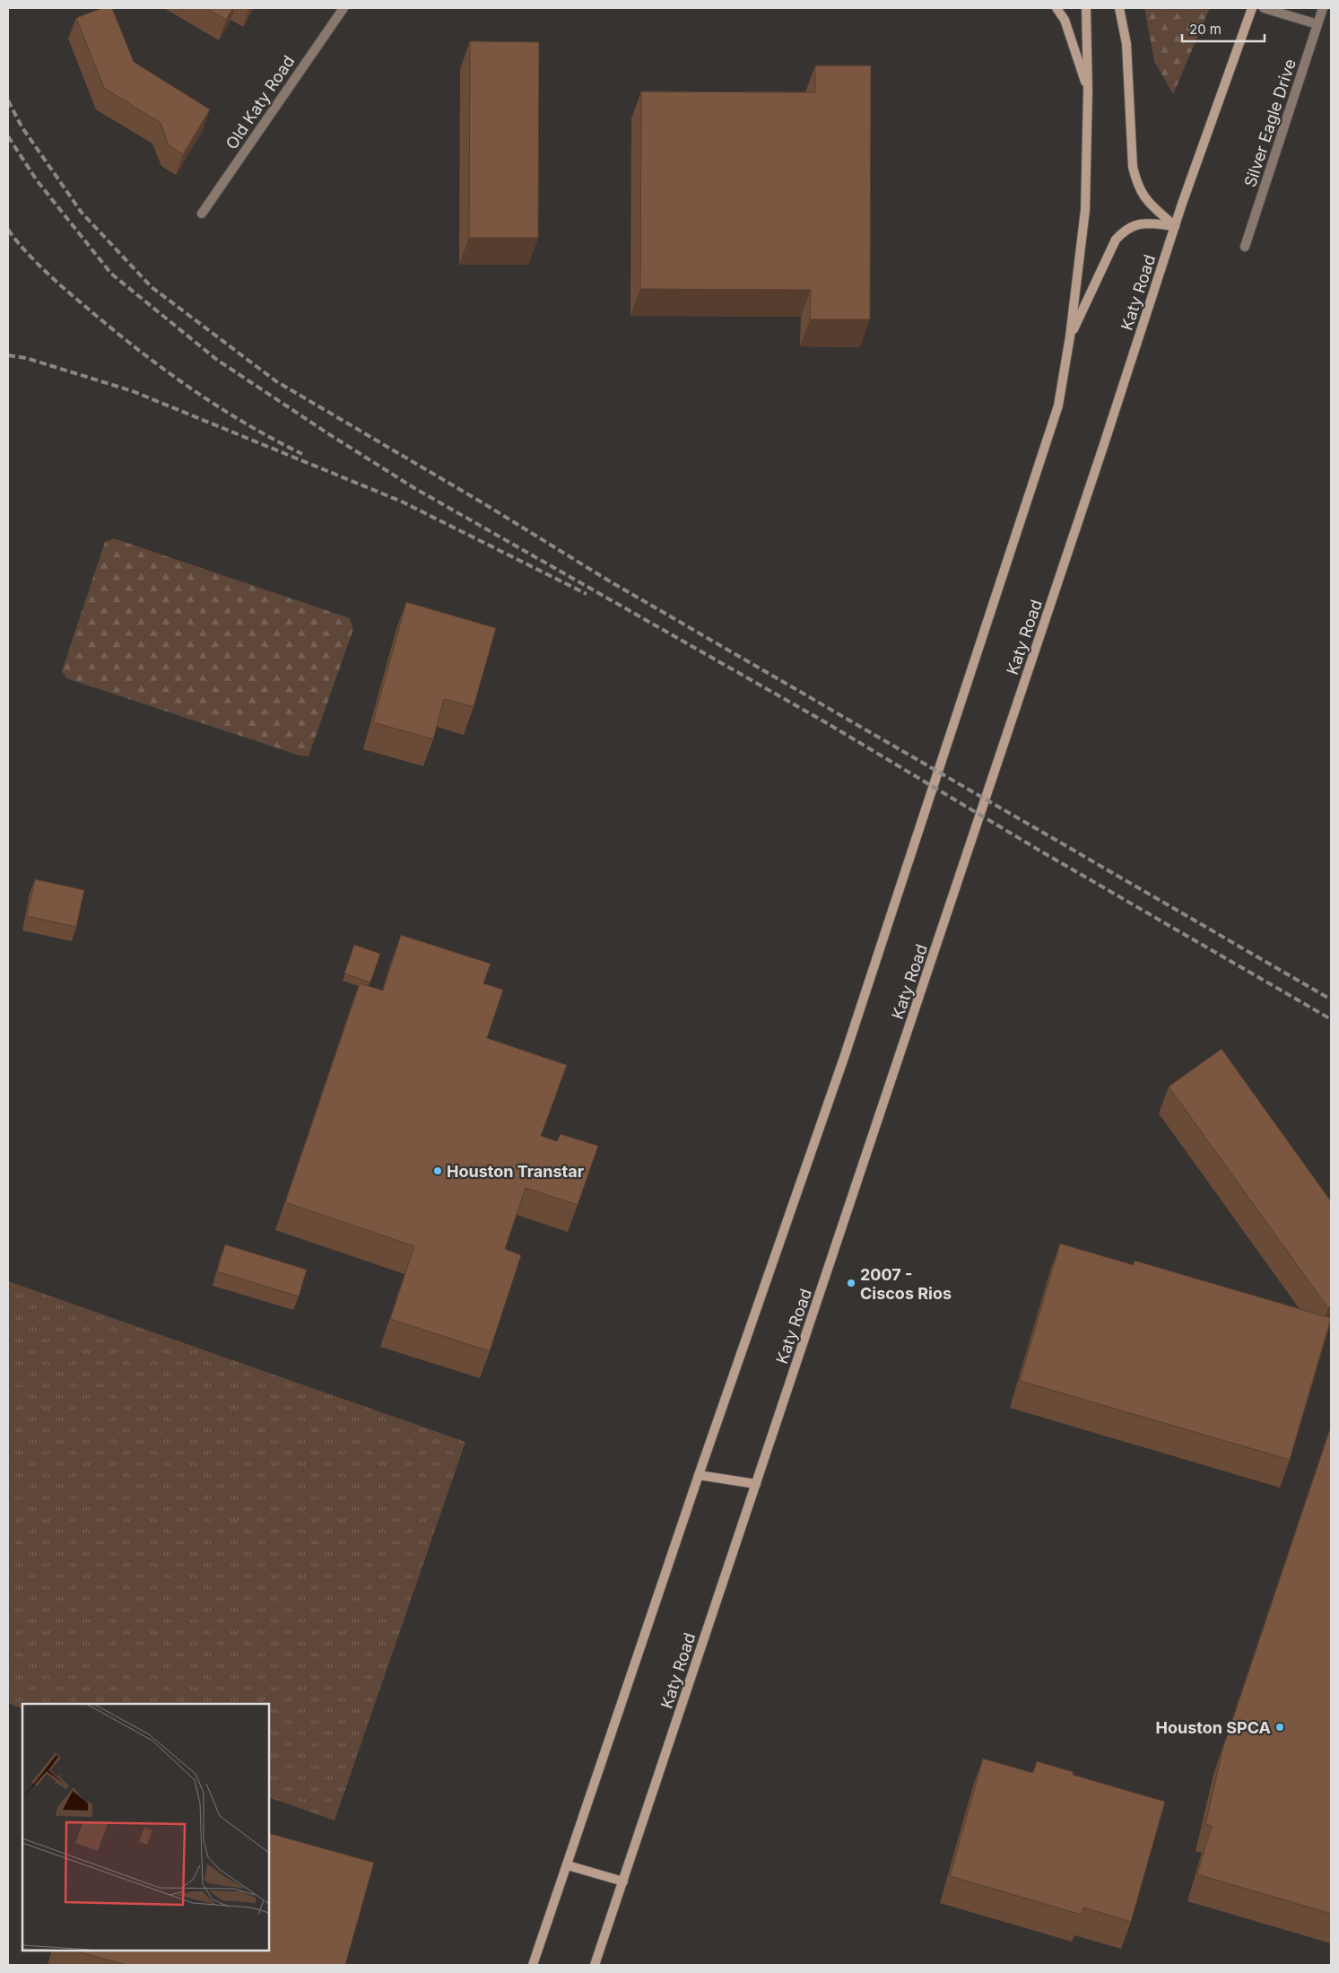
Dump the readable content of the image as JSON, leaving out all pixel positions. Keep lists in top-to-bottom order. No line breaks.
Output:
{"streets":{"main road":["Katy Road"],"street":["Old Katy Road","Silver Eagle Drive"]},"places":["Houston Transtar","2007 - Ciscos Rios","Houston SPCA"],"scale_bar":"20 m"}
